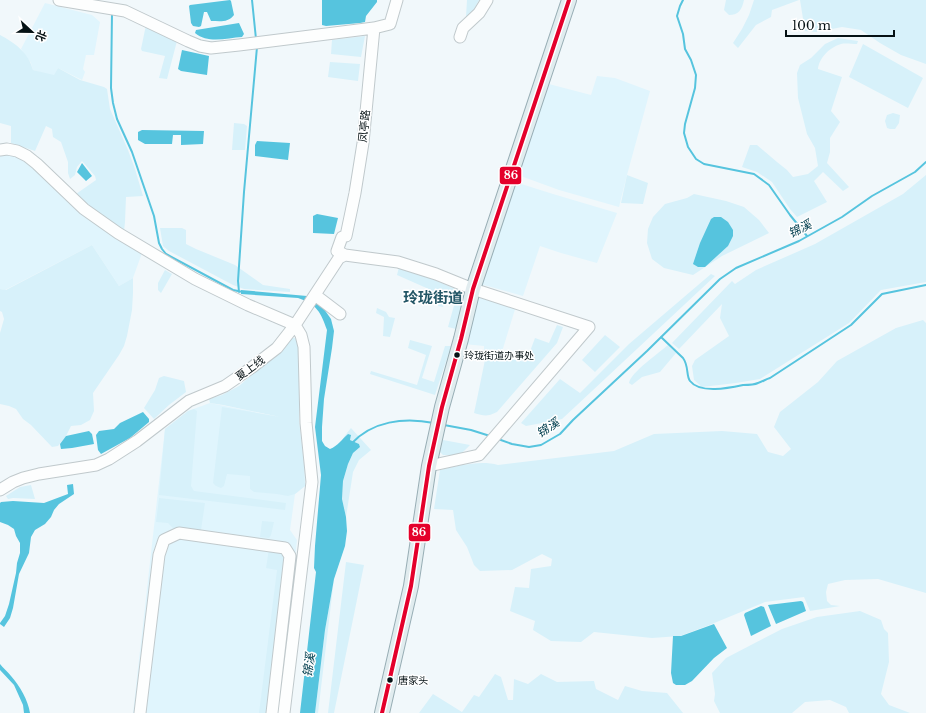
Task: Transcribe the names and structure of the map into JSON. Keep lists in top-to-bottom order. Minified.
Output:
{"streets":{"street":["凤亭路","夏上线"]},"crossings":[["凤亭路","夏上线"]],"districts":["玲珑街道"],"water":["锦溪"],"places":["玲珑街道办事处","唐家头"],"lines":["transit line 86"],"scale_bar":"100 m","north":"right"}
